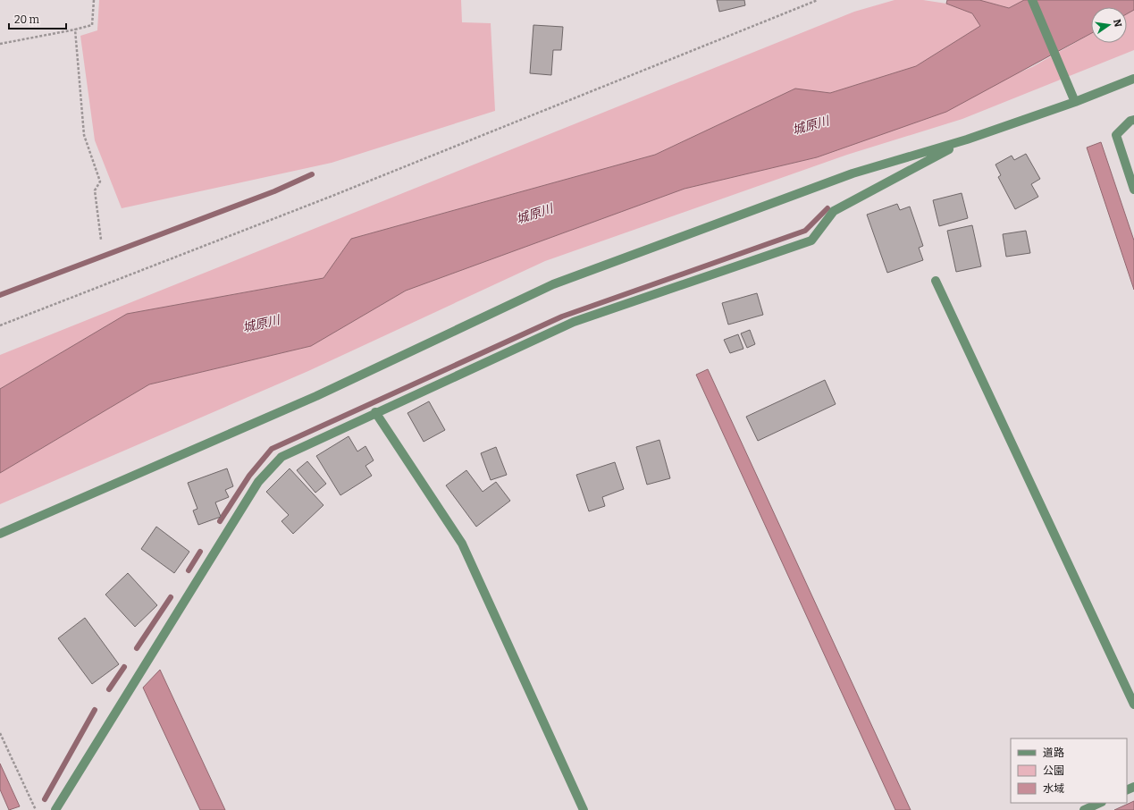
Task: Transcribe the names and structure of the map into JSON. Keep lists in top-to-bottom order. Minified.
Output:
{"water":["城原川"],"legend":["道路","公園","水域"],"scale_bar":"20 m","north":"right"}
